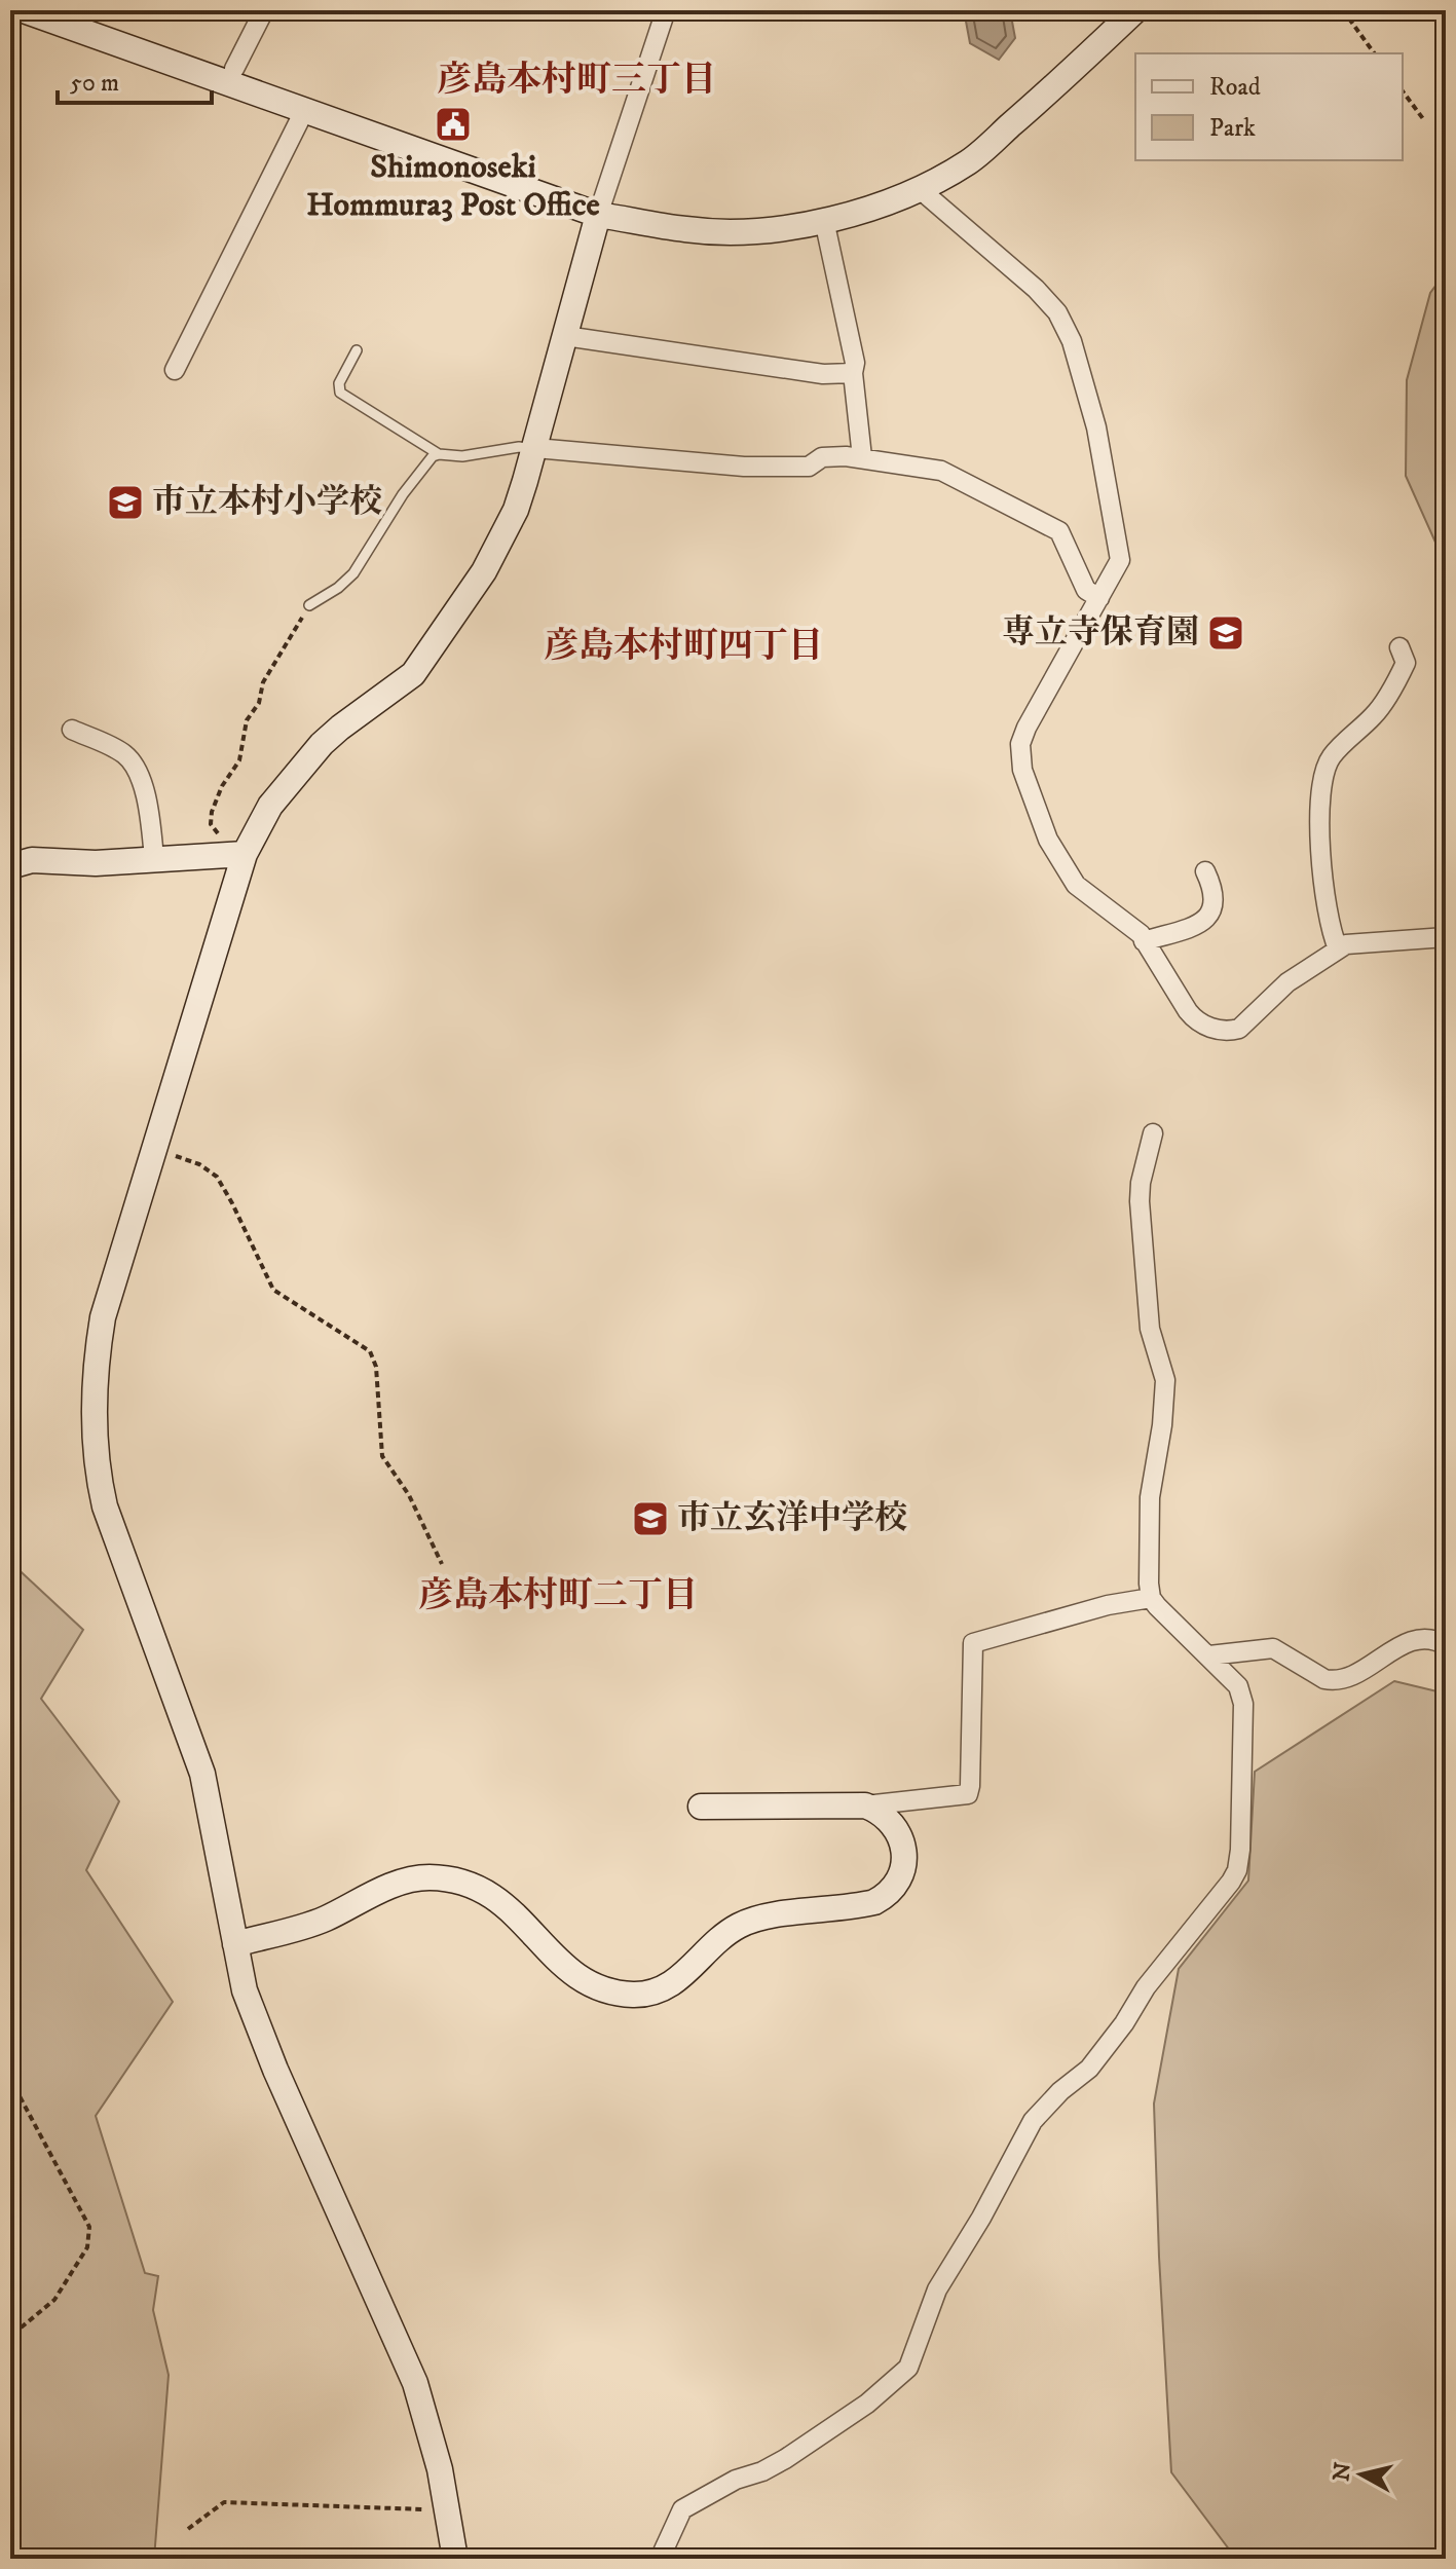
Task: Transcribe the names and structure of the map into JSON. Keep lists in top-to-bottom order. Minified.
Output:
{"districts":["彦島本村町三丁目","彦島本村町四丁目","彦島本村町二丁目"],"places":{"public building":["Shimonoseki Hommura3 Post Office"],"school or university":["市立本村小学校","専立寺保育園","市立玄洋中学校"]},"legend":["Road","Park"],"scale_bar":"50 m","north":"left"}
